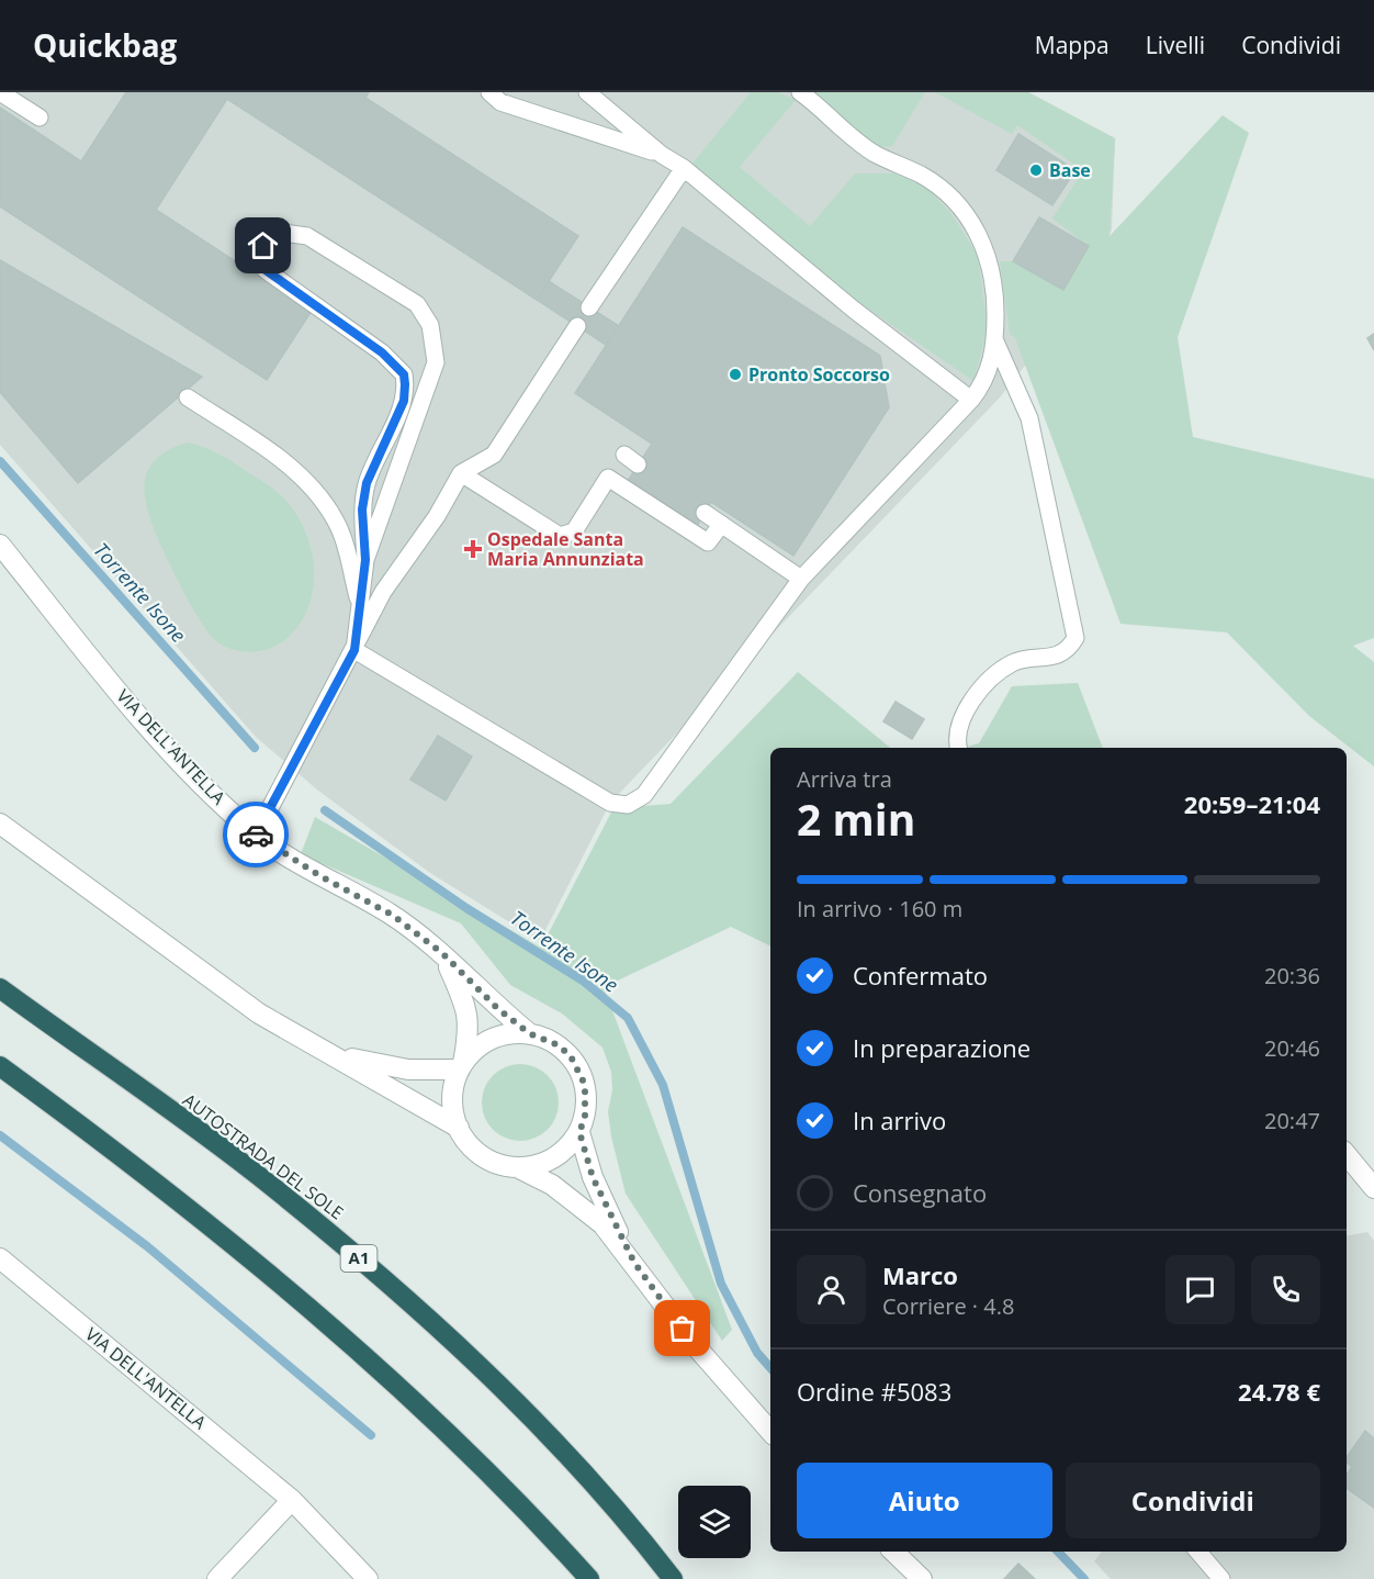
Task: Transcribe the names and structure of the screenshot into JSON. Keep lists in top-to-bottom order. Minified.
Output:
{"streets":{"highway":["AUTOSTRADA DEL SOLE","A1"],"street":["VIA DELL'ANTELLA"]},"water":["Torrente Isone"],"places":{"other":["Base","Pronto Soccorso"],"health":["Ospedale Santa Maria Annunziata"]},"page":{"header":"Quickbag","nav":["Mappa","Livelli","Condividi"],"heading":["2 min","Arriva tra","20:59–21:04"],"panel":["Marco","Corriere · 4.8","Ordine #5083","24.78 €"],"bar":"In arrivo · 160 m","list":[["Confermato","20:36"],["In preparazione","20:46"],["In arrivo","20:47"],"Consegnato"],"buttons":["Aiuto","Condividi"]}}
